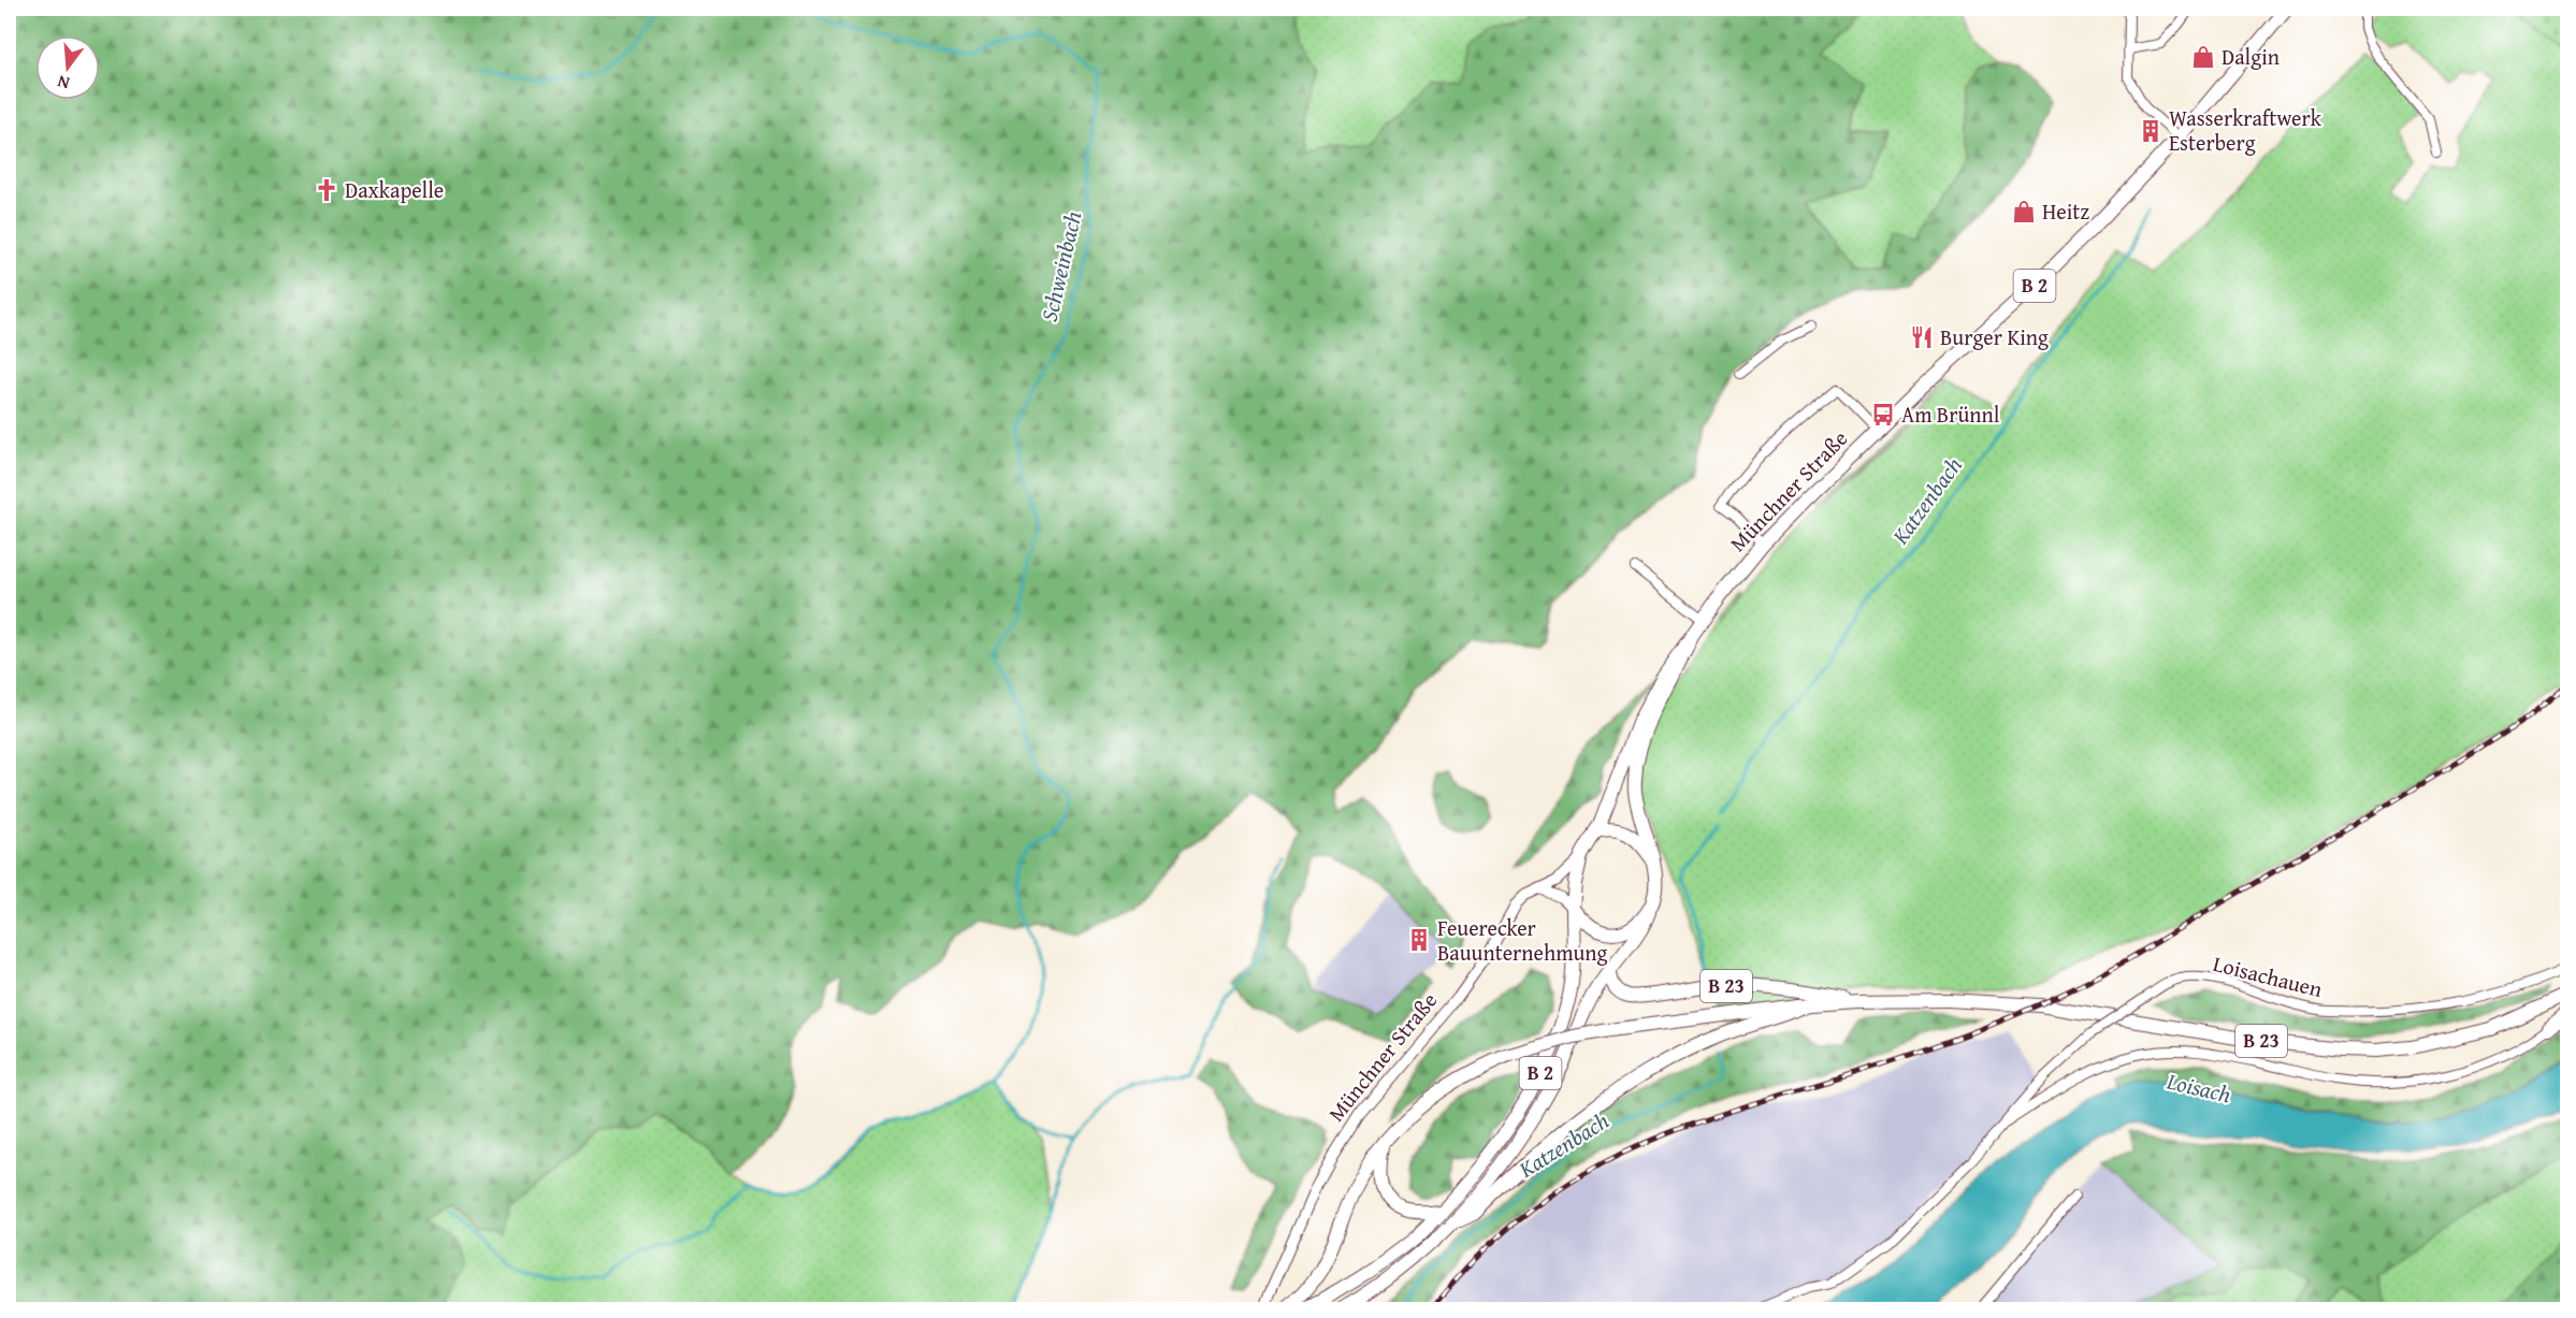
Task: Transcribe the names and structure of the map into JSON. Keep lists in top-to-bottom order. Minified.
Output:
{"streets":{"main road":["B 2","Münchner Straße","B 23"],"street":["Loisachauen"]},"crossings":[["B 2","Münchner Straße"],["B 2","B 23"]],"water":["Schweinbach","Katzenbach","Loisach"],"places":{"shop":["Dalgin","Heitz"],"building":["Wasserkraftwerk Esterberg","Feuerecker Bauunternehmung"],"church":["Daxkapelle"],"restaurant":["Burger King"],"bus stop":["Am Brünnl"]},"north":"bottom"}
